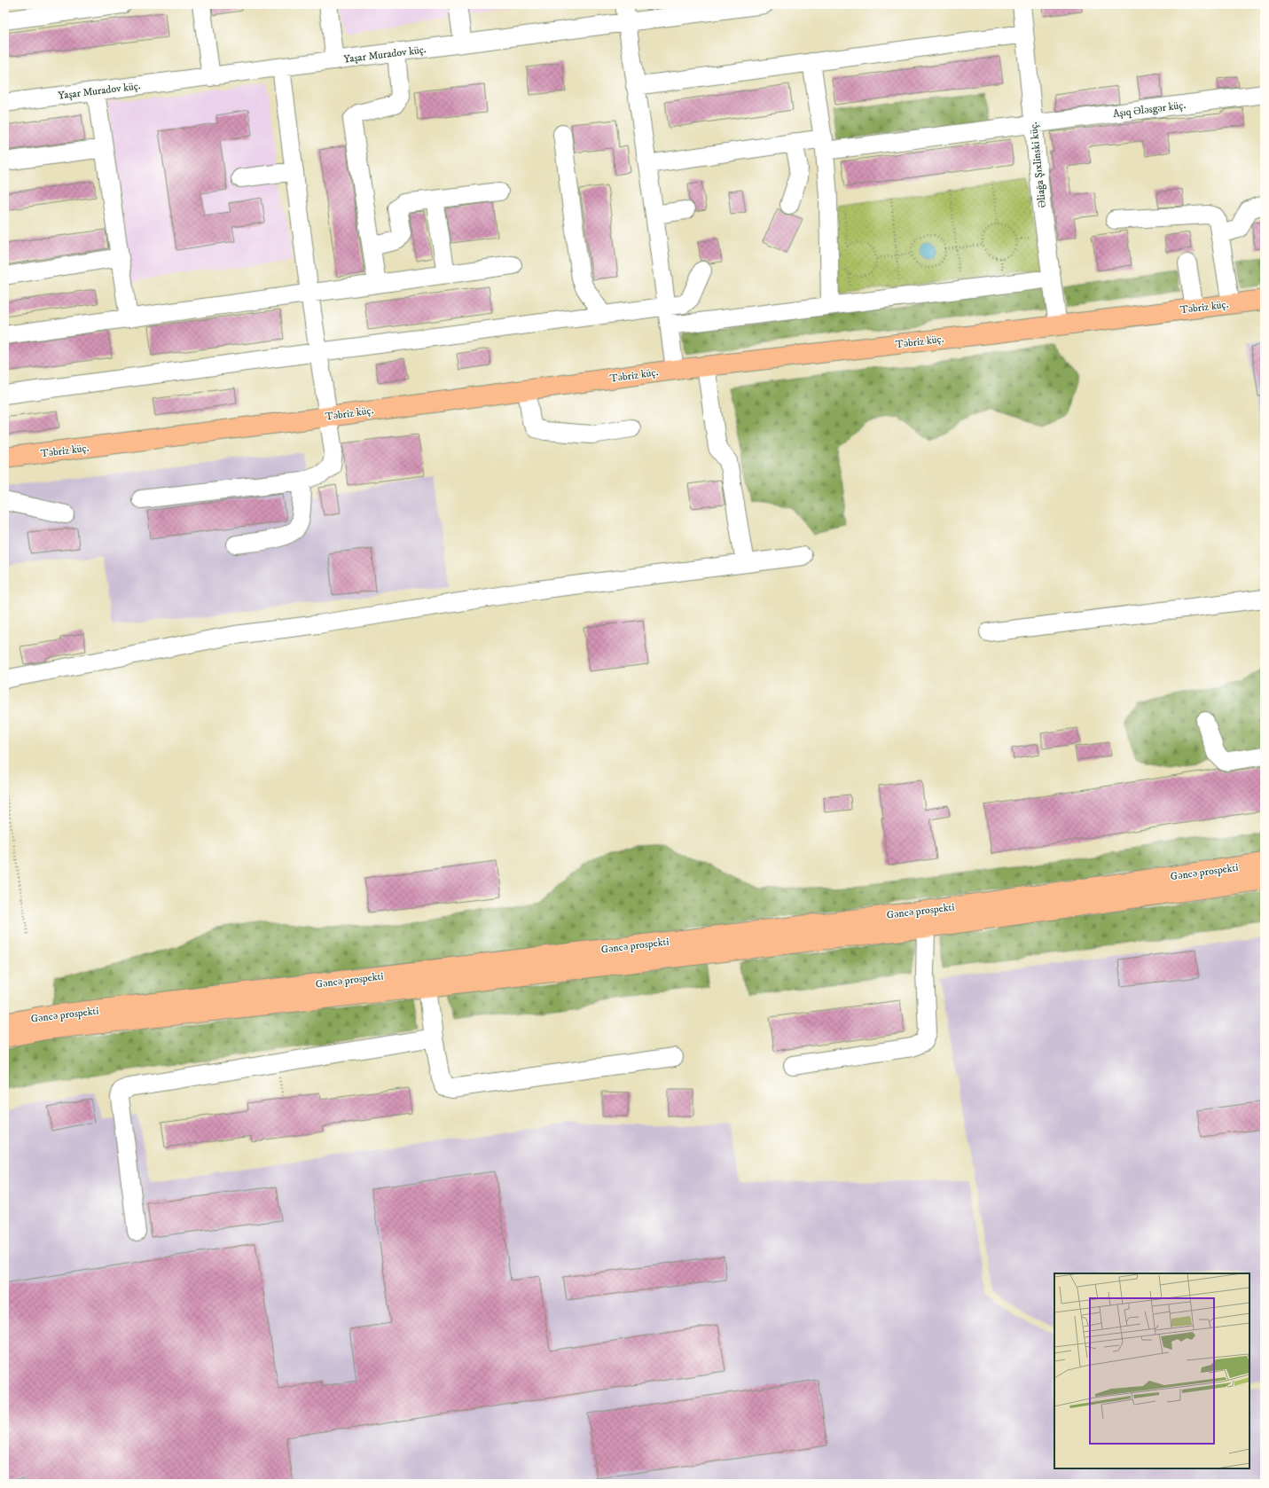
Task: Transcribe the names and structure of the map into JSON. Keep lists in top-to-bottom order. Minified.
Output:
{"streets":{"main road":["Təbriz küç.","Gəncə prospekti"],"street":["Yaşar Muradov küç.","Aşıq Ələsgər küç.","Əliağa Şıxlinski küç."]},"crossings":[["Aşıq Ələsgər küç.","Əliağa Şıxlinski küç."],["Əliağa Şıxlinski küç.","Təbriz küç."]]}
